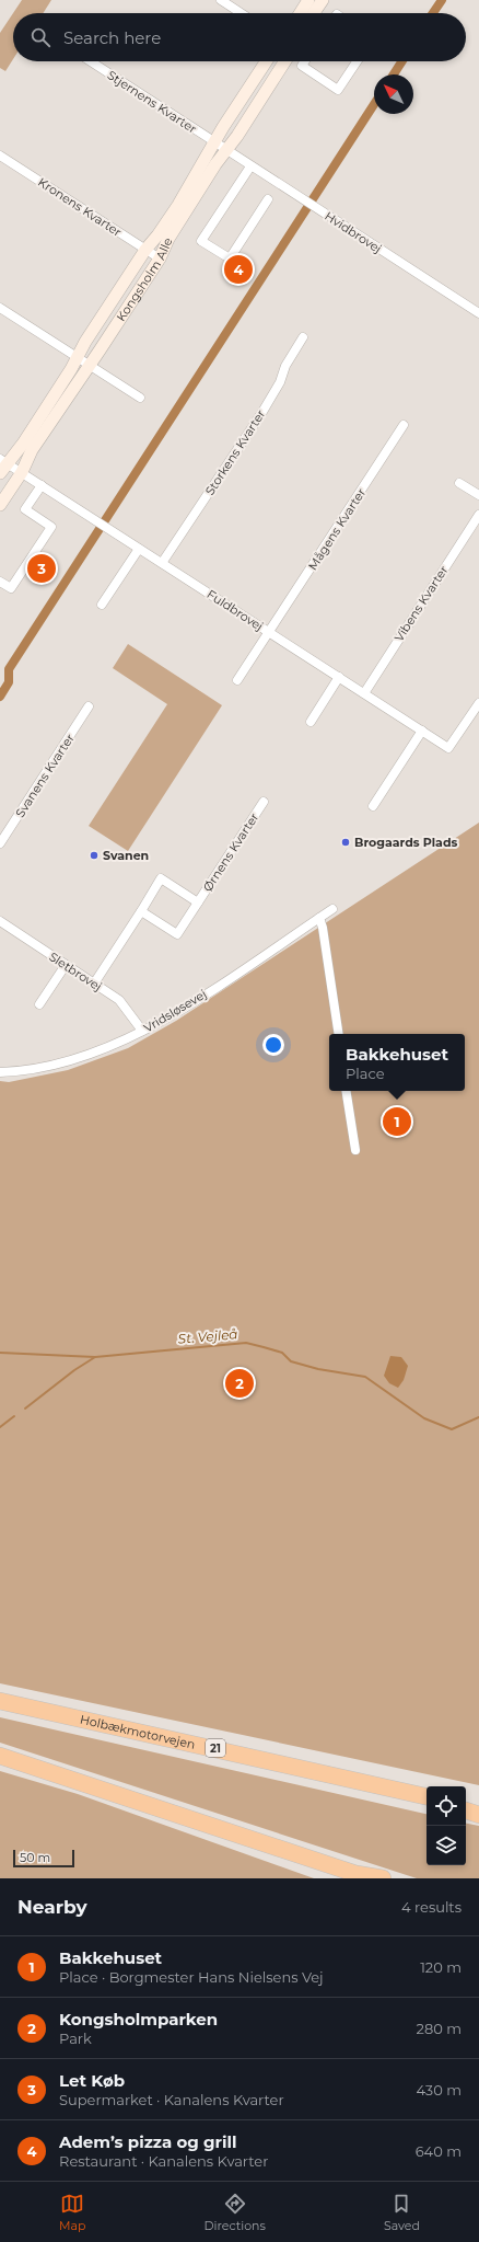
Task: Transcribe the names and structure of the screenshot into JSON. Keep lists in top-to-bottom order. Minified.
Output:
{"streets":{"highway":["Holbækmotorvejen","21"],"street":["Stjernens Kvarter","Kronens Kvarter","Hvidbrovej","Kongsholm Alle","Storkens Kvarter","Mågens Kvarter","Vibens Kvarter","Fuldbrovej","Svanens Kvarter","Ørnens Kvarter","Sletbrovej","Vridsløsevej"]},"crossings":[["Stjernens Kvarter","Hvidbrovej"],["Stjernens Kvarter","Kongsholm Alle"],["Kronens Kvarter","Kongsholm Alle"],["Hvidbrovej","Kongsholm Alle"],["Kongsholm Alle","Fuldbrovej"],["Storkens Kvarter","Fuldbrovej"],["Mågens Kvarter","Fuldbrovej"],["Vibens Kvarter","Fuldbrovej"],["Ørnens Kvarter","Sletbrovej"],["Sletbrovej","Vridsløsevej"]],"water":["St. Vejleå"],"places":["Brogaards Plads","Svanen"],"scale_bar":"50 m","north":"top left","page":{"search":"Search here","pins":["4","3","1","2"],"popup":["Bakkehuset","Place"],"scale":"50 m","heading":["Nearby","4 results"],"list":[{"mark":"1","name":"Bakkehuset","note":"Place · Borgmester Hans Nielsens Vej","value":"120 m"},{"mark":"2","name":"Kongsholmparken","note":"Park","value":"280 m"},{"mark":"3","name":"Let Køb","note":"Supermarket · Kanalens Kvarter","value":"430 m"},{"mark":"4","name":"Adem’s pizza og grill","note":"Restaurant · Kanalens Kvarter","value":"640 m"}],"nav":["Map","Directions","Saved"]}}
